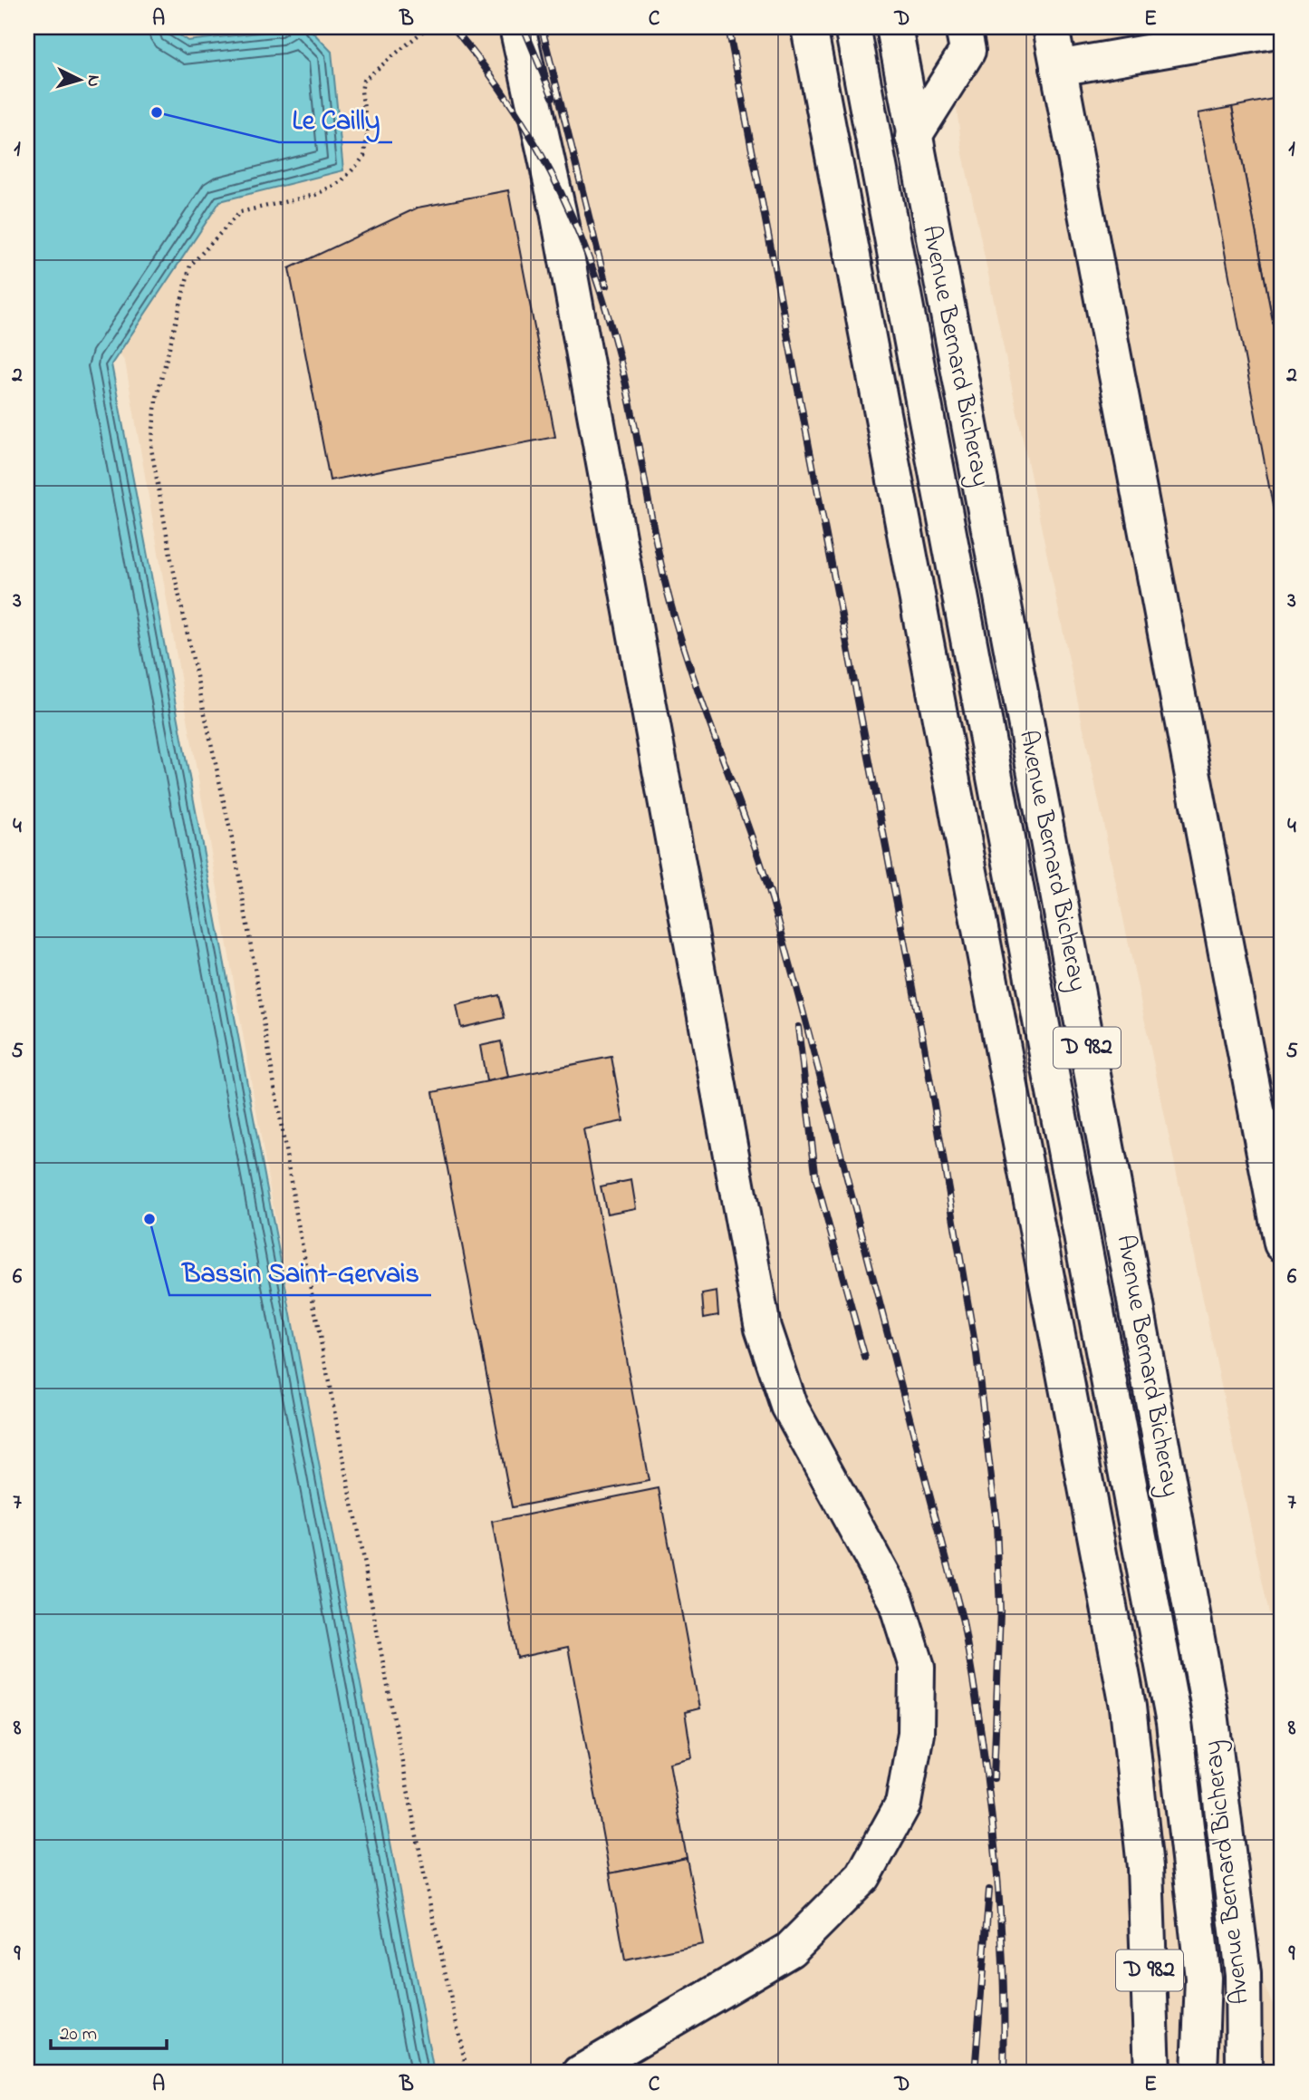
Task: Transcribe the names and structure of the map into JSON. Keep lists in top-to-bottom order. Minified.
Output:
{"streets":{"main road":["Avenue Bernard Bicheray","D 982"]},"places":["Le Cailly","Bassin Saint-Gervais"],"scale_bar":"20 m","north":"right","grid":{"columns":["A","B","C","D","E"],"rows":["1","2","3","4","5","6","7","8","9"]}}
